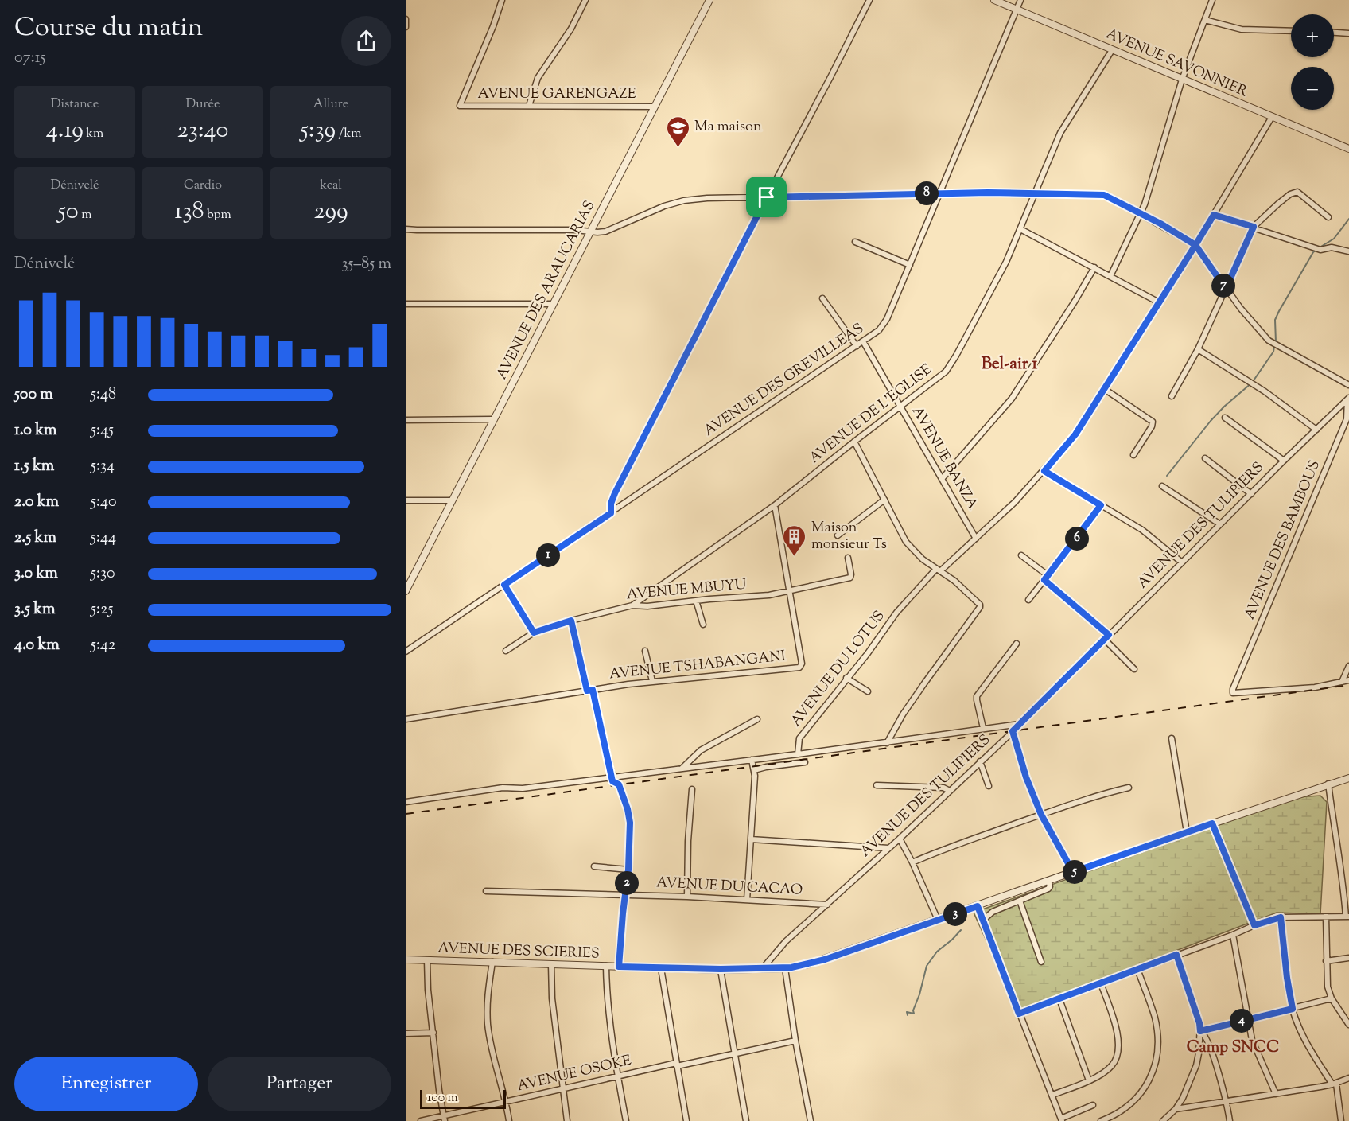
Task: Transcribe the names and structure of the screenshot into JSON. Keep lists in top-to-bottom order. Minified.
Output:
{"streets":{"street":["AVENUE SAVONNIER","AVENUE GARENGAZE","AVENUE DES ARAUCARIAS","AVENUE DES GREVILLEAS","AVENUE DE L'EGLISE","AVENUE BANZA","AVENUE DES TULIPIERS","AVENUE DES BAMBOUS","AVENUE MBUYU","AVENUE TSHABANGANI","AVENUE DU LOTUS","AVENUE DU CACAO","AVENUE DES SCIERIES","AVENUE OSOKE"]},"crossings":[["AVENUE SAVONNIER","AVENUE DES GREVILLEAS"],["AVENUE SAVONNIER","AVENUE DE L'EGLISE"],["AVENUE SAVONNIER","AVENUE DU LOTUS"],["AVENUE GARENGAZE","AVENUE DES ARAUCARIAS"],["AVENUE DES GREVILLEAS","AVENUE BANZA"],["AVENUE DE L'EGLISE","AVENUE BANZA"],["AVENUE DE L'EGLISE","AVENUE MBUYU"],["AVENUE DE L'EGLISE","AVENUE TSHABANGANI"],["AVENUE BANZA","AVENUE DU LOTUS"],["AVENUE DES TULIPIERS","AVENUE DES BAMBOUS"],["AVENUE DES TULIPIERS","AVENUE DU CACAO"],["AVENUE DES TULIPIERS","AVENUE DES SCIERIES"],["AVENUE MBUYU","AVENUE TSHABANGANI"]],"districts":["Bel-air 1","Camp SNCC"],"places":{"school or university":["Ma maison"],"building":["Maison monsieur Ts"]},"scale_bar":"100 m","page":{"heading":["Course du matin","07:15"],"map_buttons":["+","−"],"stats":[["Distance","4.19 km"],["Durée","23:40"],["Allure","5:39 /km"],["Dénivelé","50 m"],["Cardio","138 bpm"],["kcal","299"]],"pins":["8","7","6","1","5","2","3","4"],"chart":["Dénivelé","35–85 m"],"list":[{"name":"500 m","note":"5:48"},{"name":"1.0 km","note":"5:45"},{"name":"1.5 km","note":"5:34"},{"name":"2.0 km","note":"5:40"},{"name":"2.5 km","note":"5:44"},{"name":"3.0 km","note":"5:30"},{"name":"3.5 km","note":"5:25"},{"name":"4.0 km","note":"5:42"}],"buttons":["Enregistrer","Partager"],"scale":"100 m"}}
